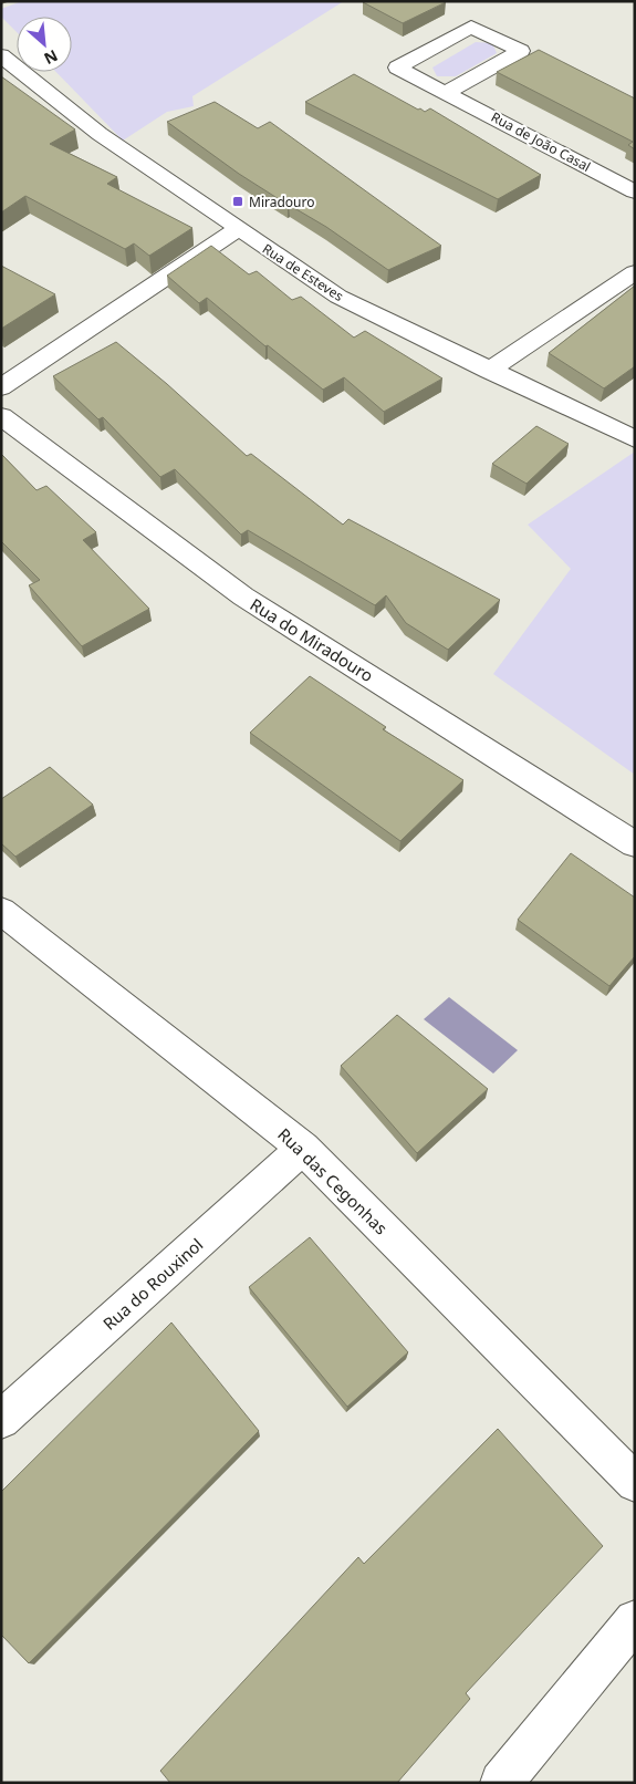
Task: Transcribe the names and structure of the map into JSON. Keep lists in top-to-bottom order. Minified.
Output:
{"streets":{"street":["Rua de João Casal","Rua de Esteves","Rua do Miradouro","Rua das Cegonhas","Rua do Rouxinol"]},"crossings":[["Rua das Cegonhas","Rua do Rouxinol"]],"places":{"transit":["Miradouro"]},"north":"bottom right"}
